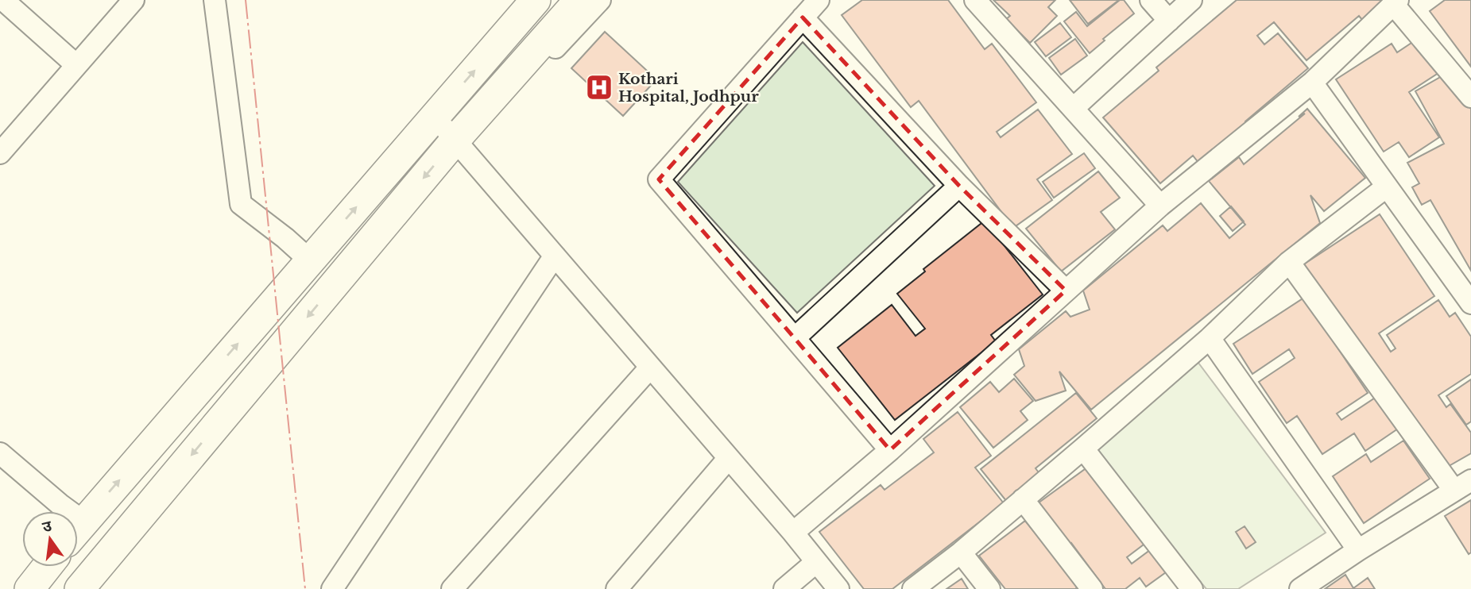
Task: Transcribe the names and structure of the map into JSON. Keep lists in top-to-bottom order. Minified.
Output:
{"places":{"hospital":["Kothari Hospital, Jodhpur"]},"north":"top"}
